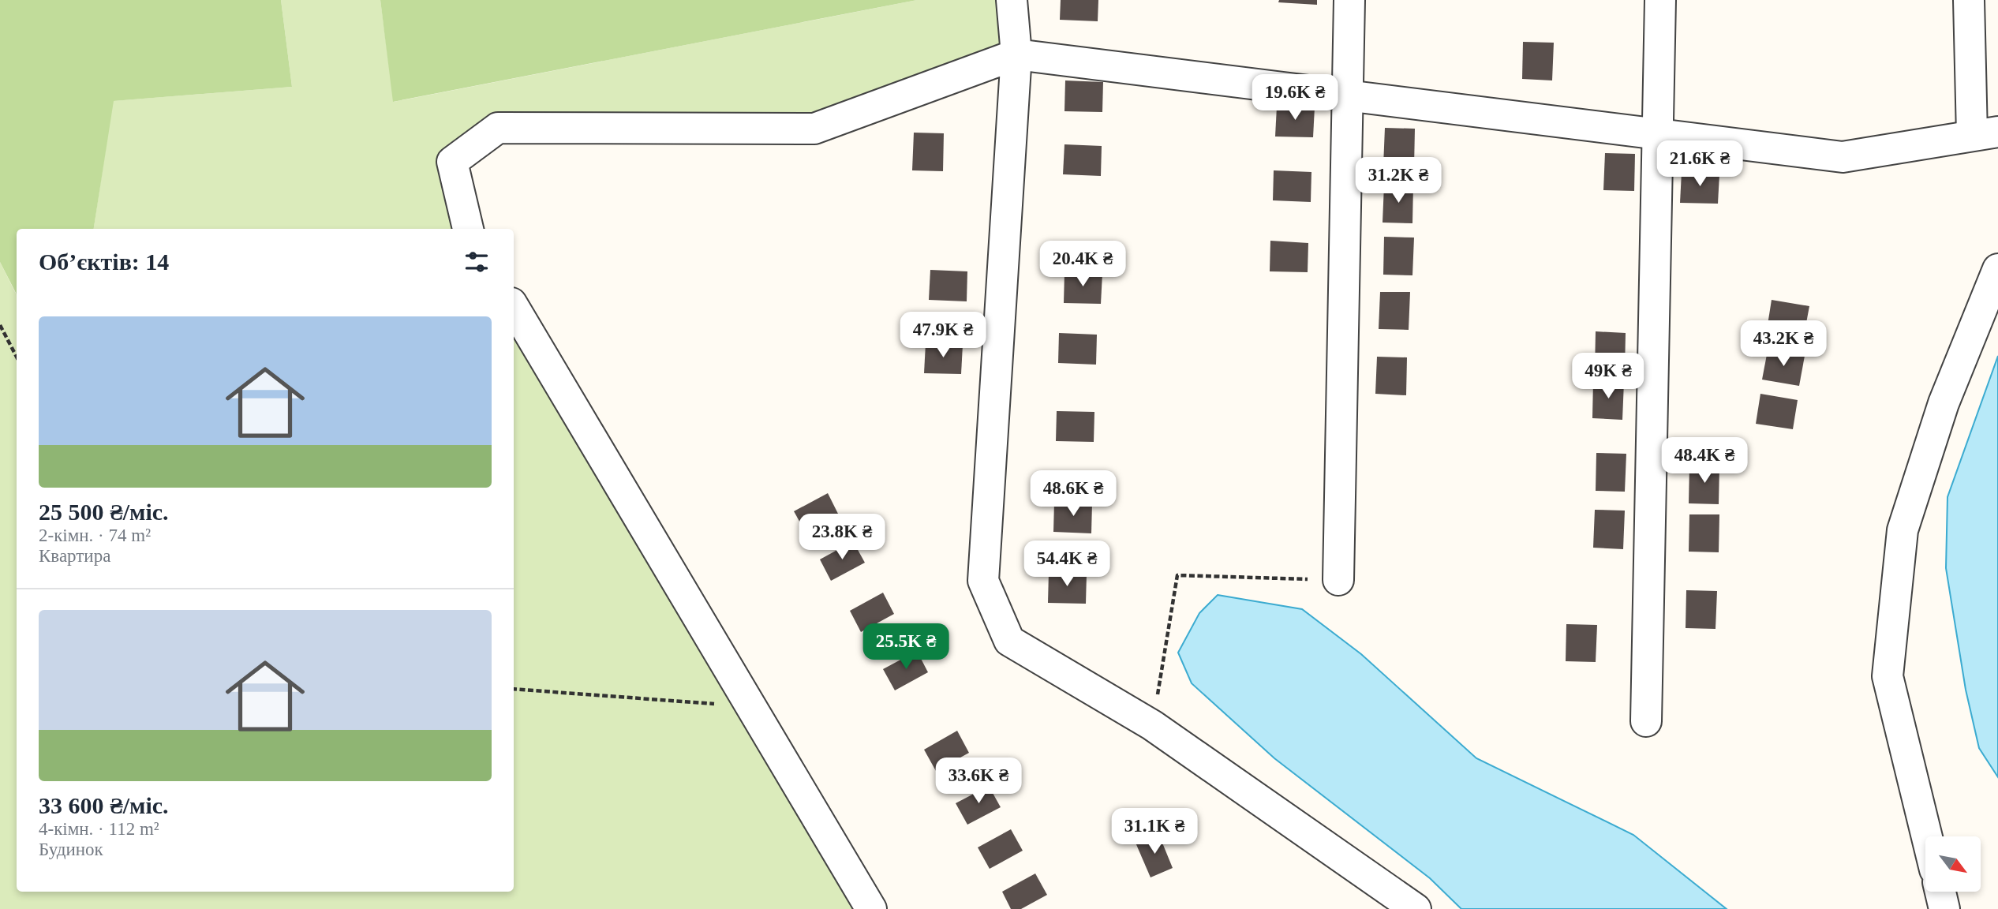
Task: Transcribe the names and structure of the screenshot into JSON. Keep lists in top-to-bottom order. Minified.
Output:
{"north":"bottom right","page":{"price":["19.6K ₴","21.6K ₴","31.2K ₴","20.4K ₴","47.9K ₴","43.2K ₴","49K ₴","48.4K ₴","48.6K ₴","23.8K ₴","54.4K ₴","25.5K ₴","33.6K ₴","31.1K ₴"],"heading":"Об’єктів: 14","list":[{"name":"25 500 ₴/міс.","note":"2-кімн. · 74 m² · Квартира"},{"name":"33 600 ₴/міс.","note":"4-кімн. · 112 m² · Будинок"}]}}
